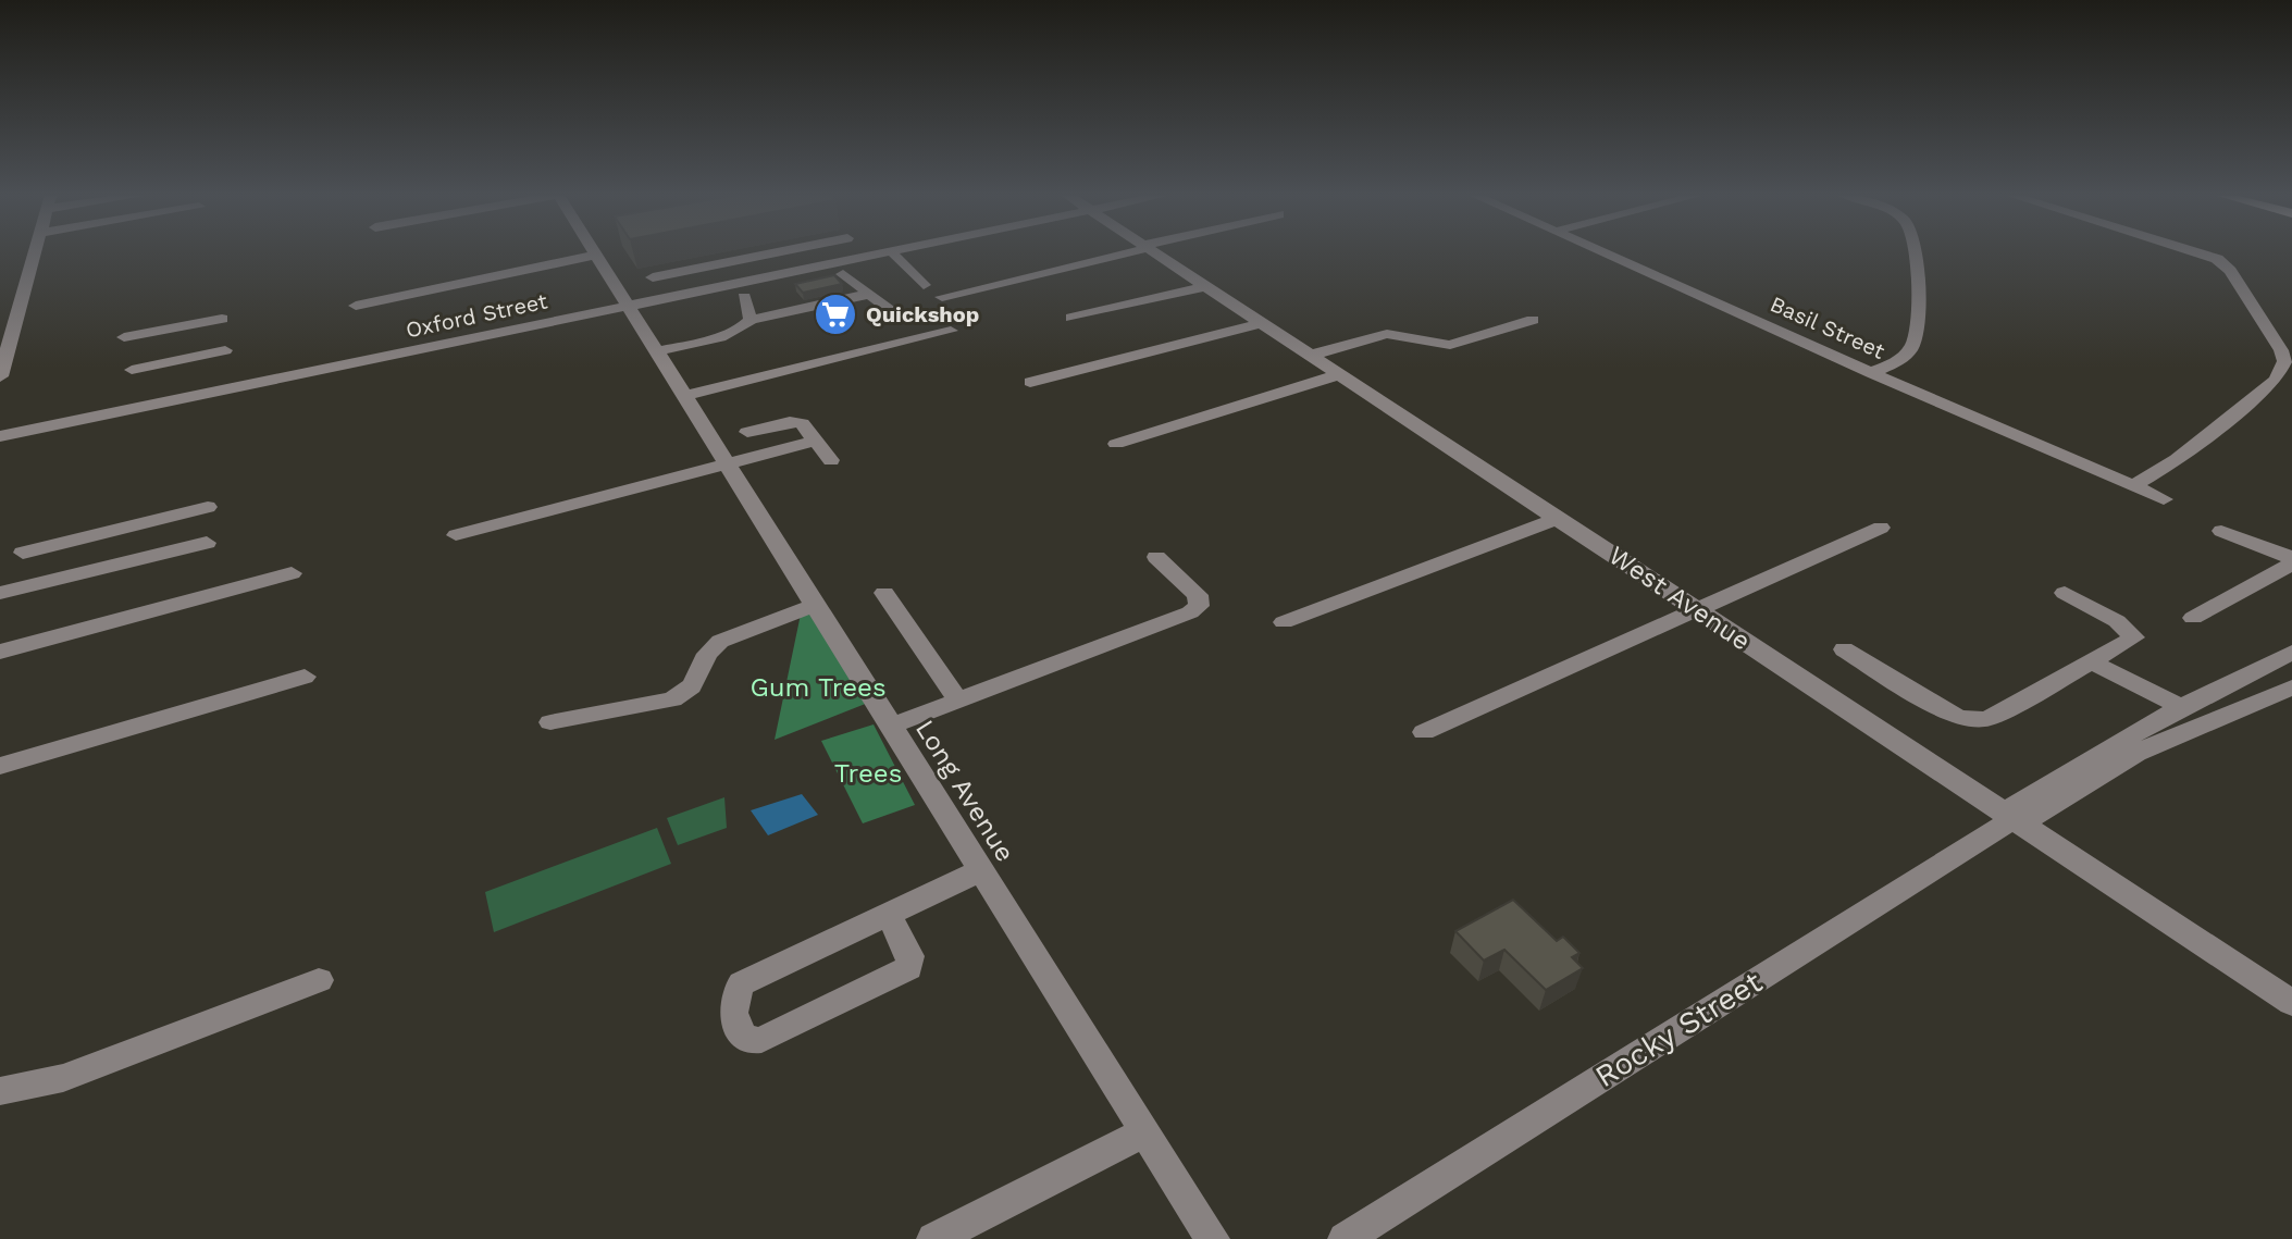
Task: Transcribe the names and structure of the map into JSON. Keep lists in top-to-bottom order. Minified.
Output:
{"streets":{"street":["Oxford Street","Basil Street","West Avenue","Long Avenue","Rocky Street"]},"crossings":[["Oxford Street","Long Avenue"],["West Avenue","Rocky Street"]],"parks":["Gum Trees","Trees"],"places":{"supermarket":["Quickshop"]}}
